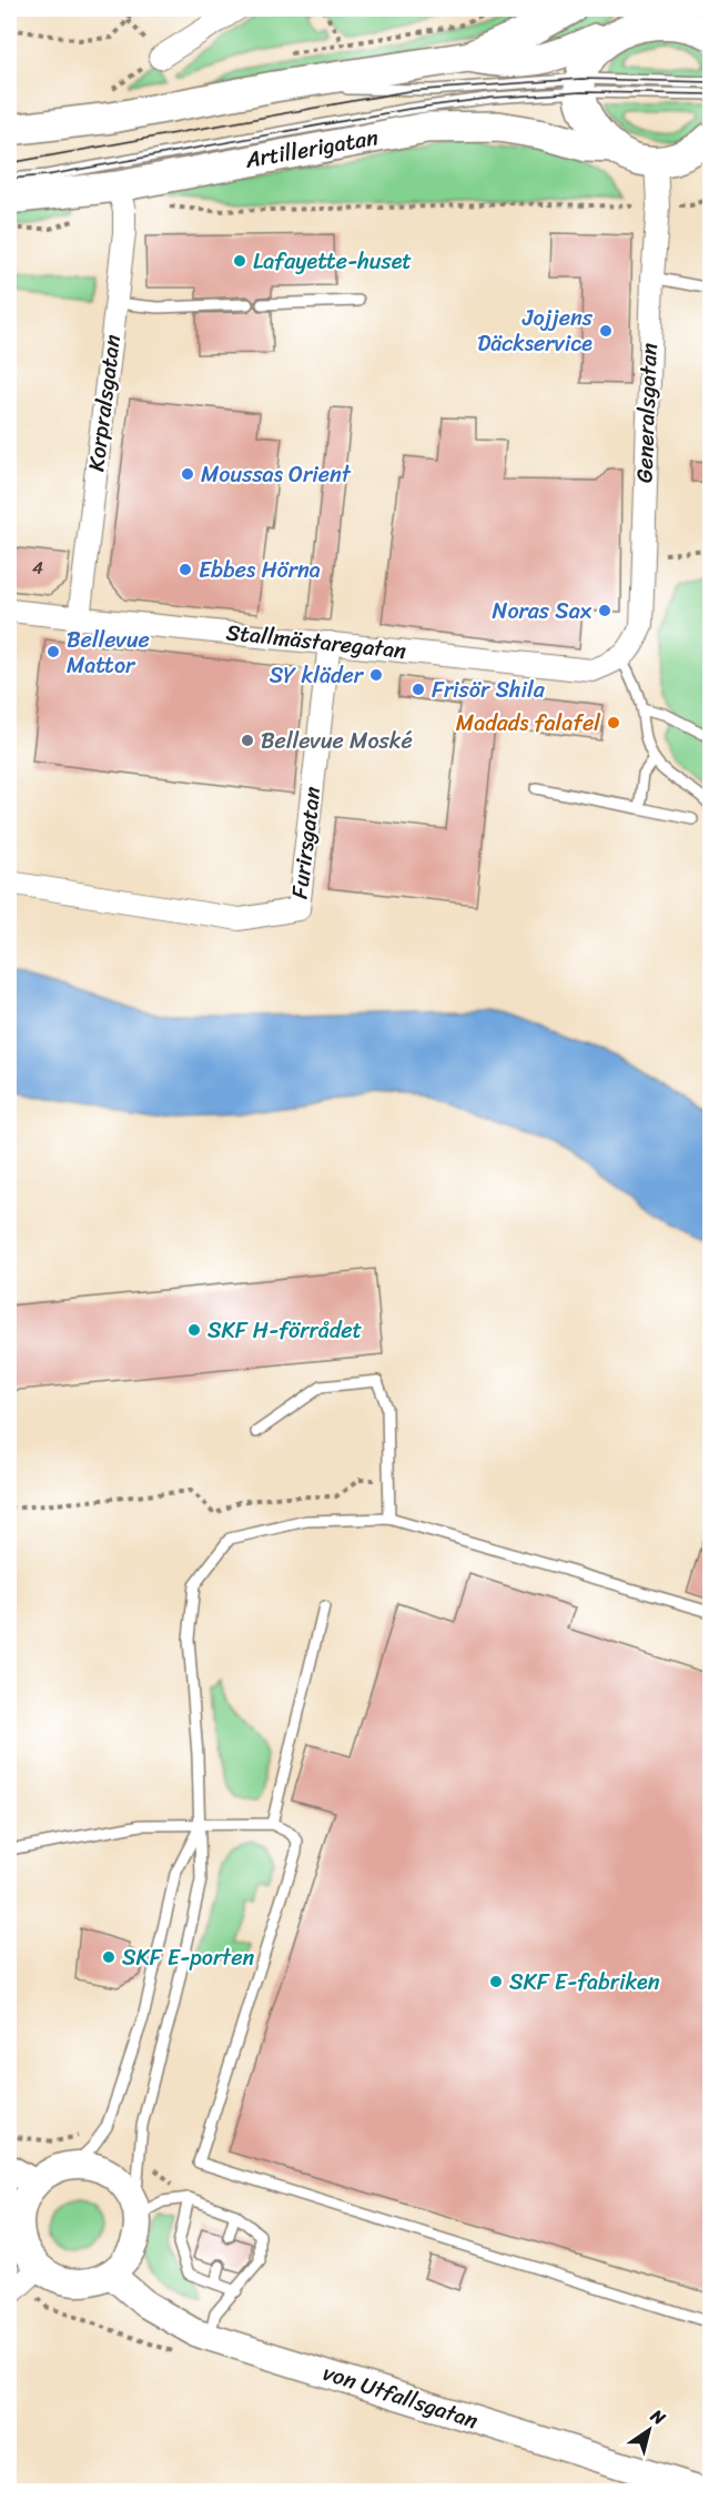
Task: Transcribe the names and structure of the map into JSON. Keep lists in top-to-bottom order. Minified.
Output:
{"streets":{"main road":["Artillerigatan"],"street":["Korpralsgatan","Generalsgatan","Stallmästaregatan","Furirsgatan","von Utfallsgatan"]},"crossings":[["Artillerigatan","Korpralsgatan"],["Artillerigatan","Generalsgatan"],["Korpralsgatan","Stallmästaregatan"],["Generalsgatan","Stallmästaregatan"],["Stallmästaregatan","Furirsgatan"]],"places":["Lafayette-huset","Jojjens Däckservice","Moussas Orient","Ebbes Hörna","Noras Sax","Bellevue Mattor","SY kläder","Frisör Shila","Madads falafel","Bellevue Moské","SKF H-förrådet","SKF E-porten","SKF E-fabriken"],"house_numbers":["4"],"north":"top right"}
